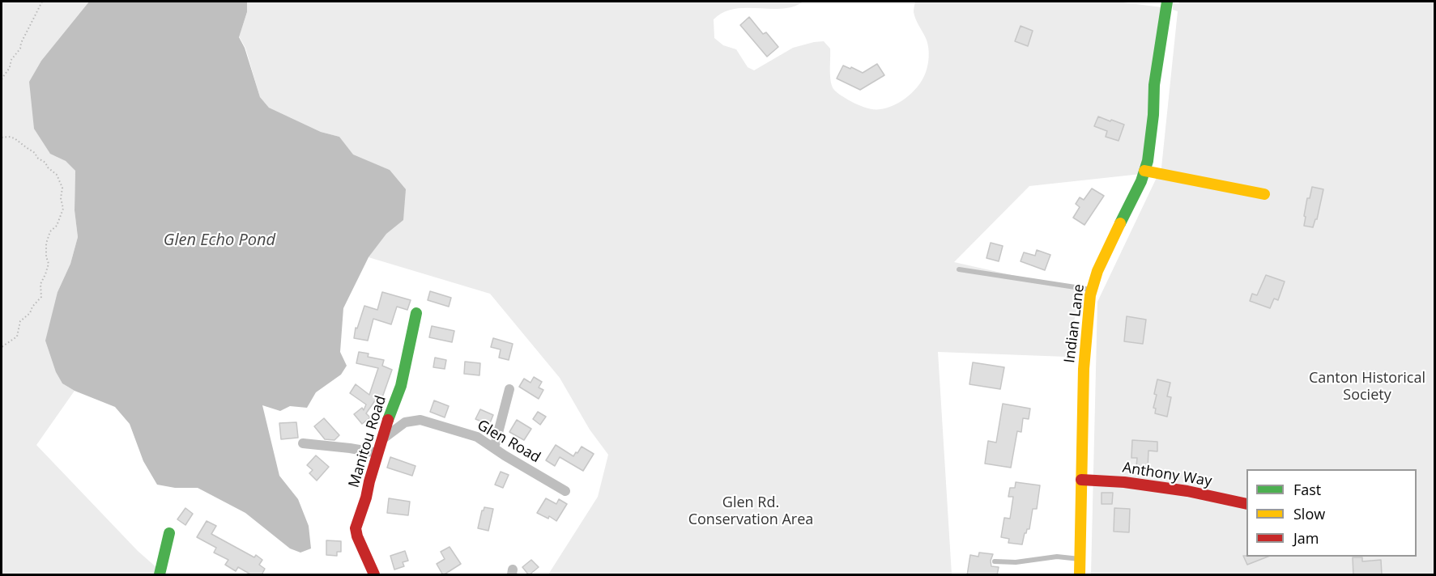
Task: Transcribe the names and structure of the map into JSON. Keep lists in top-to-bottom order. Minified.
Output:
{"streets":{"street":["Indian Lane","Manitou Road","Glen Road","Anthony Way"]},"crossings":[["Indian Lane","Anthony Way"],["Manitou Road","Glen Road"]],"water":["Glen Echo Pond"],"parks":["Canton Historical Society","Glen Rd. Conservation Area"],"legend":["Fast","Slow","Jam"]}
